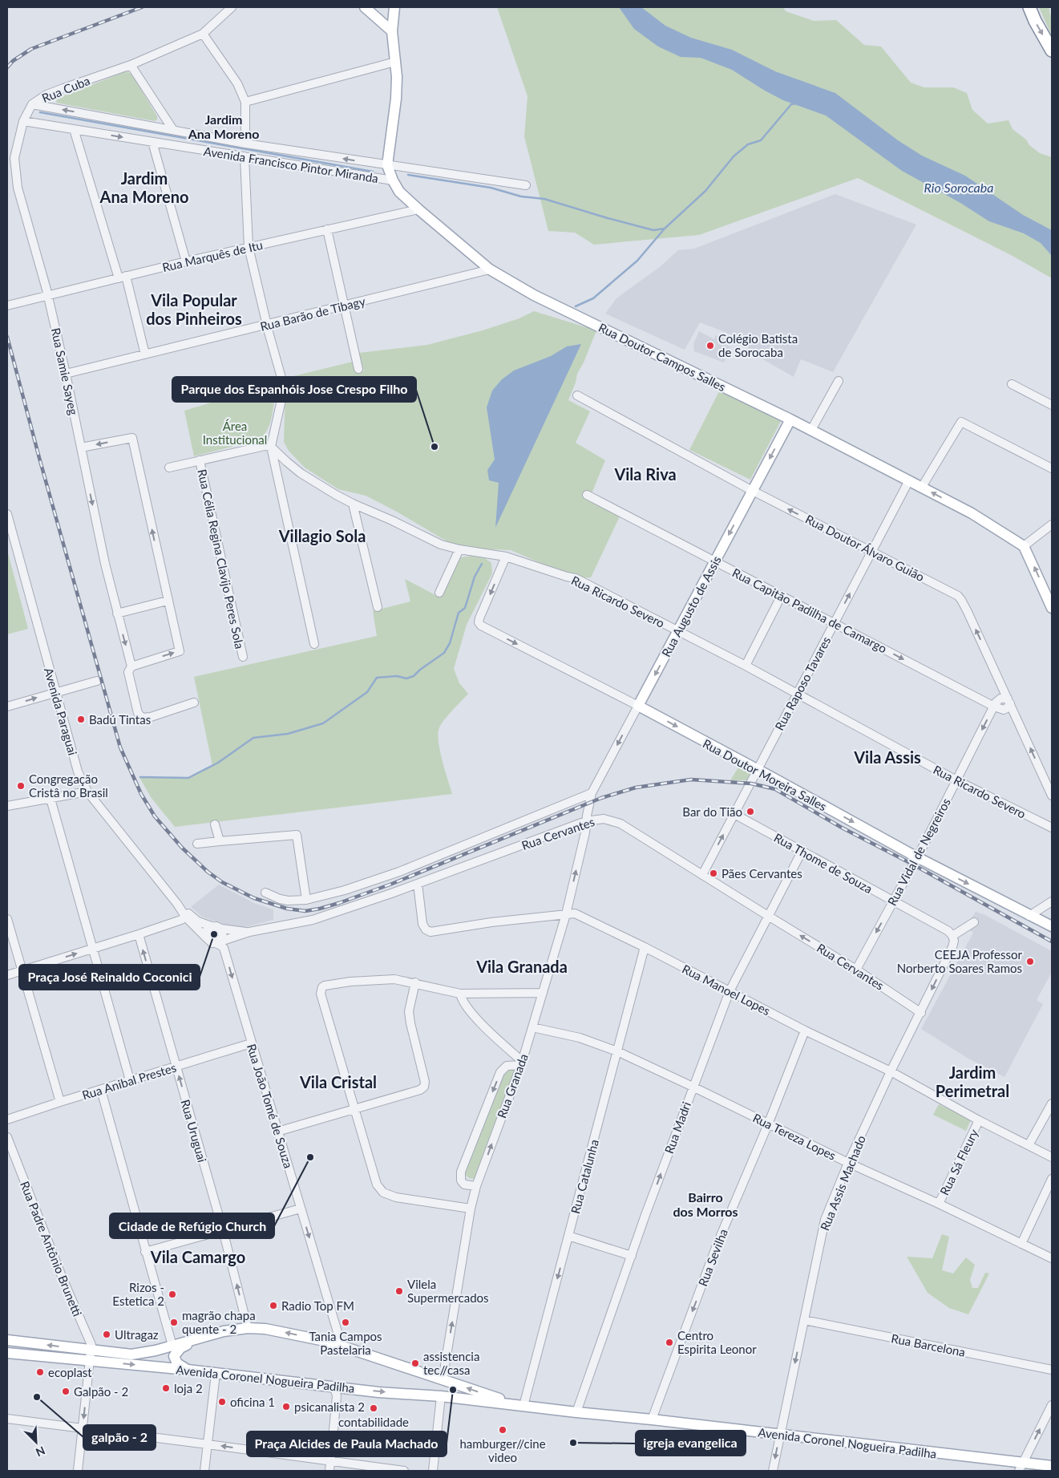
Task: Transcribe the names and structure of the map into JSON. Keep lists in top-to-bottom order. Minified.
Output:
{"streets":{"main road":["Rua Doutor Campos Salles","Rua Augusto de Assis","Rua Doutor Moreira Salles","Avenida Coronel Nogueira Padilha"],"street":["Rua Cuba","Avenida Francisco Pintor Miranda","Rua Marquês de Itu","Rua Barão de Tibagy","Rua Samie Sayeg","Rua Doutor Álvaro Guião","Rua Célia Regina Clavijo Peres Sola","Rua Ricardo Severo","Rua Capitão Padilha de Camargo","Rua Raposo Tavares","Avenida Paraguai","Rua Cervantes","Rua Vidal de Negreiros","Rua Thome de Souza","Rua Manoel Lopes","Rua Anibal Prestes","Rua Granada","Rua João Tomé de Souza","Rua Madri","Rua Uruguai","Rua Tereza Lopes","Rua Sá Fleury","Rua Catalunha","Rua Assis Machado","Rua Padre Antônio Brunetti","Rua Sevilha","Rua Barcelona"]},"crossings":[["Rua Cuba","Avenida Francisco Pintor Miranda"],["Rua Cuba","Rua Marquês de Itu"],["Rua Cuba","Rua Samie Sayeg"],["Avenida Francisco Pintor Miranda","Rua Doutor Campos Salles"],["Rua Marquês de Itu","Rua Doutor Campos Salles"],["Rua Marquês de Itu","Rua Samie Sayeg"],["Rua Barão de Tibagy","Rua Doutor Campos Salles"],["Rua Barão de Tibagy","Rua Samie Sayeg"],["Rua Doutor Campos Salles","Rua Augusto de Assis"],["Rua Doutor Campos Salles","Rua Raposo Tavares"],["Rua Doutor Álvaro Guião","Rua Augusto de Assis"],["Rua Doutor Álvaro Guião","Rua Raposo Tavares"],["Rua Ricardo Severo","Rua Augusto de Assis"],["Rua Ricardo Severo","Rua Raposo Tavares"],["Rua Ricardo Severo","Rua Doutor Moreira Salles"],["Rua Ricardo Severo","Rua Vidal de Negreiros"],["Rua Augusto de Assis","Rua Capitão Padilha de Camargo"],["Rua Augusto de Assis","Rua Doutor Moreira Salles"],["Rua Augusto de Assis","Rua Cervantes"],["Rua Augusto de Assis","Rua Granada"],["Rua Capitão Padilha de Camargo","Rua Raposo Tavares"],["Rua Capitão Padilha de Camargo","Rua Vidal de Negreiros"],["Rua Raposo Tavares","Rua Doutor Moreira Salles"],["Rua Raposo Tavares","Rua Cervantes"],["Rua Raposo Tavares","Rua Thome de Souza"],["Avenida Paraguai","Rua Cervantes"],["Avenida Paraguai","Rua João Tomé de Souza"],["Rua Doutor Moreira Salles","Rua Vidal de Negreiros"],["Rua Cervantes","Rua Vidal de Negreiros"],["Rua Cervantes","Rua Manoel Lopes"],["Rua Cervantes","Rua Granada"],["Rua Cervantes","Rua João Tomé de Souza"],["Rua Cervantes","Rua Madri"],["Rua Cervantes","Rua Assis Machado"],["Rua Vidal de Negreiros","Rua Thome de Souza"],["Rua Thome de Souza","Rua Madri"],["Rua Thome de Souza","Rua Assis Machado"],["Rua Manoel Lopes","Rua Granada"],["Rua Manoel Lopes","Rua Madri"],["Rua Manoel Lopes","Rua Sá Fleury"],["Rua Manoel Lopes","Rua Catalunha"],["Rua Manoel Lopes","Rua Assis Machado"],["Rua Manoel Lopes","Rua Sevilha"],["Rua Anibal Prestes","Rua João Tomé de Souza"],["Rua Anibal Prestes","Rua Uruguai"],["Rua Granada","Rua Tereza Lopes"],["Rua Granada","Avenida Coronel Nogueira Padilha"],["Rua João Tomé de Souza","Avenida Coronel Nogueira Padilha"],["Rua Madri","Rua Tereza Lopes"],["Rua Madri","Avenida Coronel Nogueira Padilha"],["Rua Uruguai","Avenida Coronel Nogueira Padilha"],["Rua Tereza Lopes","Rua Sá Fleury"],["Rua Tereza Lopes","Rua Catalunha"],["Rua Tereza Lopes","Rua Assis Machado"],["Rua Tereza Lopes","Rua Sevilha"],["Rua Catalunha","Avenida Coronel Nogueira Padilha"],["Rua Assis Machado","Rua Barcelona"],["Rua Assis Machado","Avenida Coronel Nogueira Padilha"],["Rua Padre Antônio Brunetti","Avenida Coronel Nogueira Padilha"],["Rua Sevilha","Avenida Coronel Nogueira Padilha"]],"one_way":["Rua Samie Sayeg","Rua Doutor Álvaro Guião","Rua Augusto de Assis","Rua Capitão Padilha de Camargo","Rua Doutor Moreira Salles","Rua Vidal de Negreiros","Rua Granada","Rua João Tomé de Souza","Rua Catalunha","Rua Assis Machado","Rua Sevilha"],"districts":["Jardim Ana Moreno","Jardim Ana Moreno","Vila Popular dos Pinheiros","Vila Riva","Villagio Sola","Vila Assis","Vila Granada","Jardim Perimetral","Vila Cristal","Bairro dos Morros","Vila Camargo"],"water":["Rio Sorocaba"],"parks":["Área Institucional"],"places":["Colégio Batista de Sorocaba","Parque dos Espanhóis Jose Crespo Filho","Badú Tintas","Congregação Cristâ no Brasil","Bar do Tião","Pães Cervantes","Praça José Reinaldo Coconici","CEEJA Professor Norberto Soares Ramos","Cidade de Refúgio Church","Vilela Supermercados","Rizos - Estetica 2","Radio Top FM","magrão chapa quente - 2","Tania Campos Pastelaria","Ultragaz","Centro Espirita Leonor","assistencia tec//casa","ecoplast","loja 2","Praça Alcides de Paula Machado","Galpão - 2","galpão - 2","oficina 1","psicanalista 2","contabilidade","hamburger//cine video","igreja evangelica"],"north":"bottom right"}
